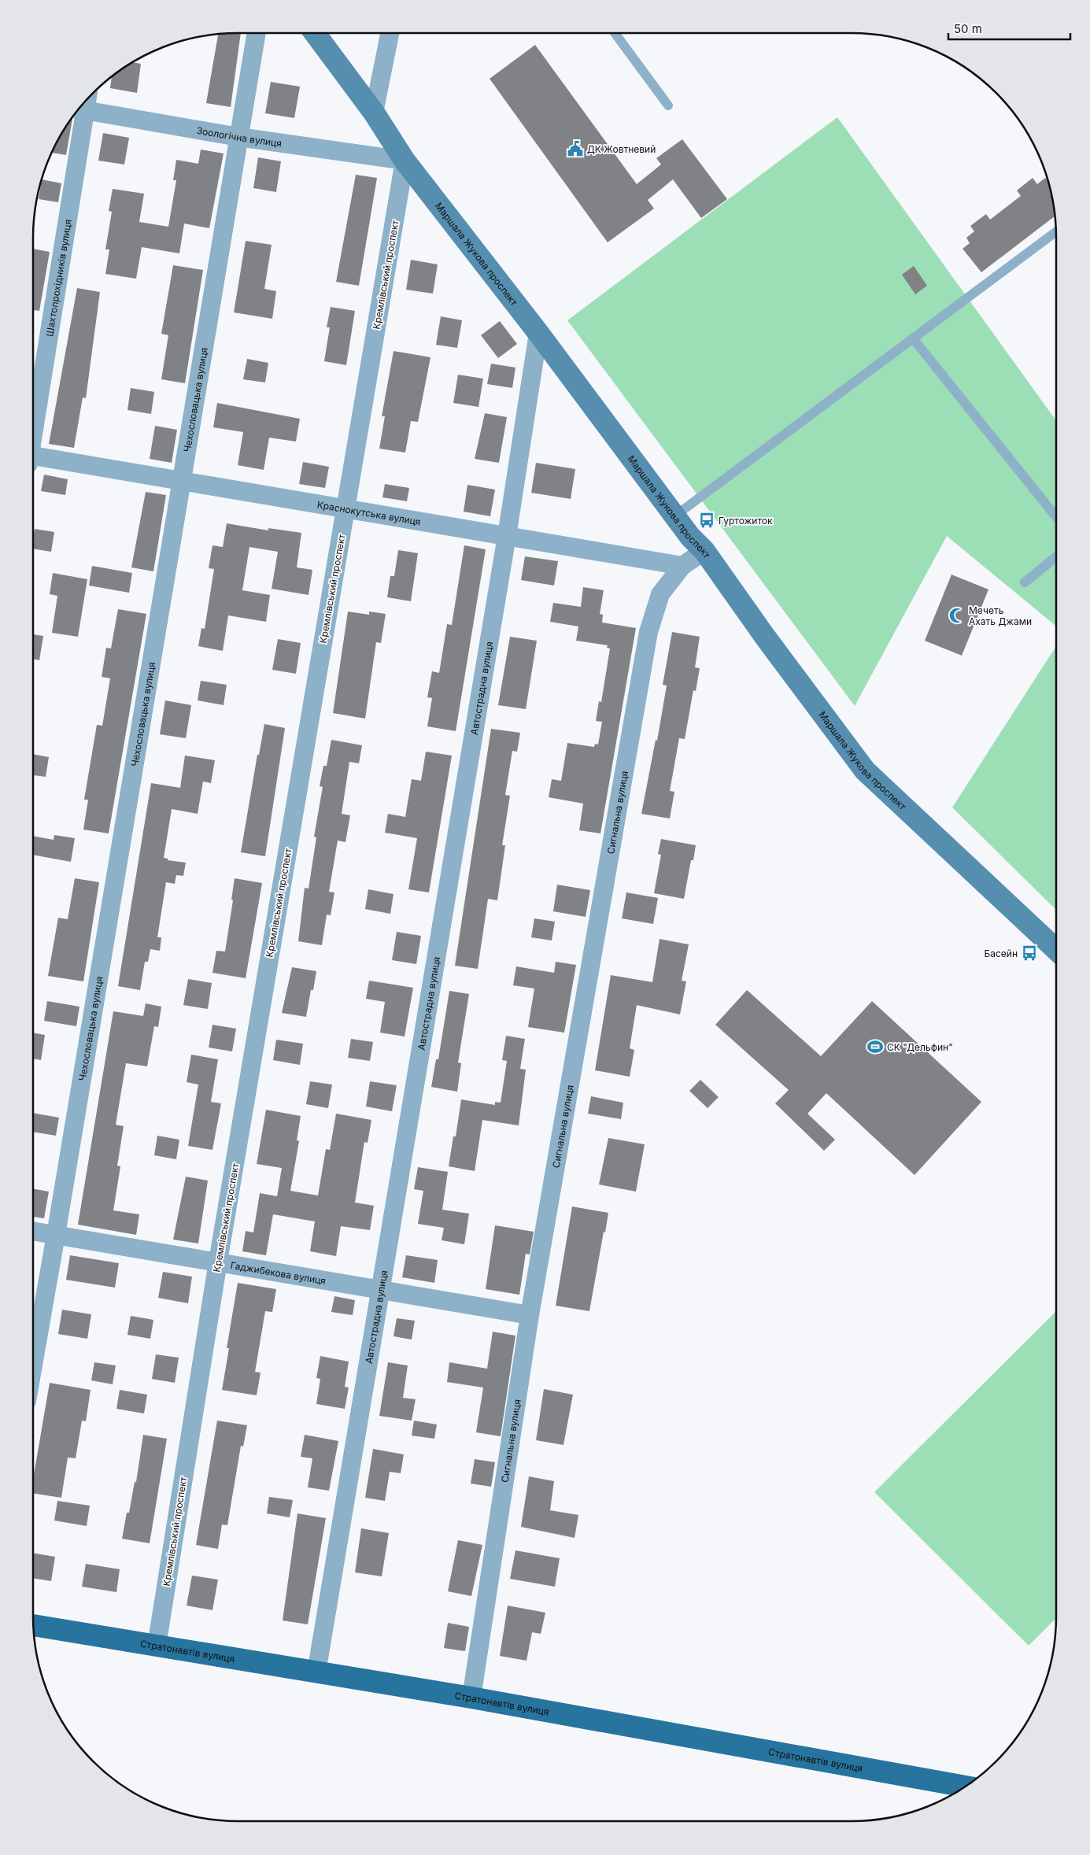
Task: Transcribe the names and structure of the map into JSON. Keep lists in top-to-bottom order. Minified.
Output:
{"streets":{"main road":["Стратонавтів вулиця"],"street":["Зоологічна вулиця","Маршала Жукова проспект","Кремлівський проспект","Шахтопрохідників вулиця","Чехословацька вулиця","Краснокутська вулиця","Автострадна вулиця","Сигнальна вулиця","Гаджибекова вулиця"]},"crossings":[["Зоологічна вулиця","Маршала Жукова проспект"],["Зоологічна вулиця","Кремлівський проспект"],["Зоологічна вулиця","Шахтопрохідників вулиця"],["Зоологічна вулиця","Чехословацька вулиця"],["Маршала Жукова проспект","Кремлівський проспект"],["Маршала Жукова проспект","Автострадна вулиця"],["Кремлівський проспект","Краснокутська вулиця"],["Кремлівський проспект","Гаджибекова вулиця"],["Кремлівський проспект","Стратонавтів вулиця"],["Чехословацька вулиця","Краснокутська вулиця"],["Чехословацька вулиця","Гаджибекова вулиця"],["Краснокутська вулиця","Автострадна вулиця"],["Краснокутська вулиця","Сигнальна вулиця"],["Автострадна вулиця","Гаджибекова вулиця"],["Автострадна вулиця","Стратонавтів вулиця"],["Сигнальна вулиця","Гаджибекова вулиця"],["Сигнальна вулиця","Стратонавтів вулиця"]],"places":{"public building":["ДК Жовтневий"],"bus stop":["Гуртожиток","Басейн"],"mosque":["Мечеть Ахать Джами"],"sports":["СК \"Дельфин\""]},"scale_bar":"50 m"}
